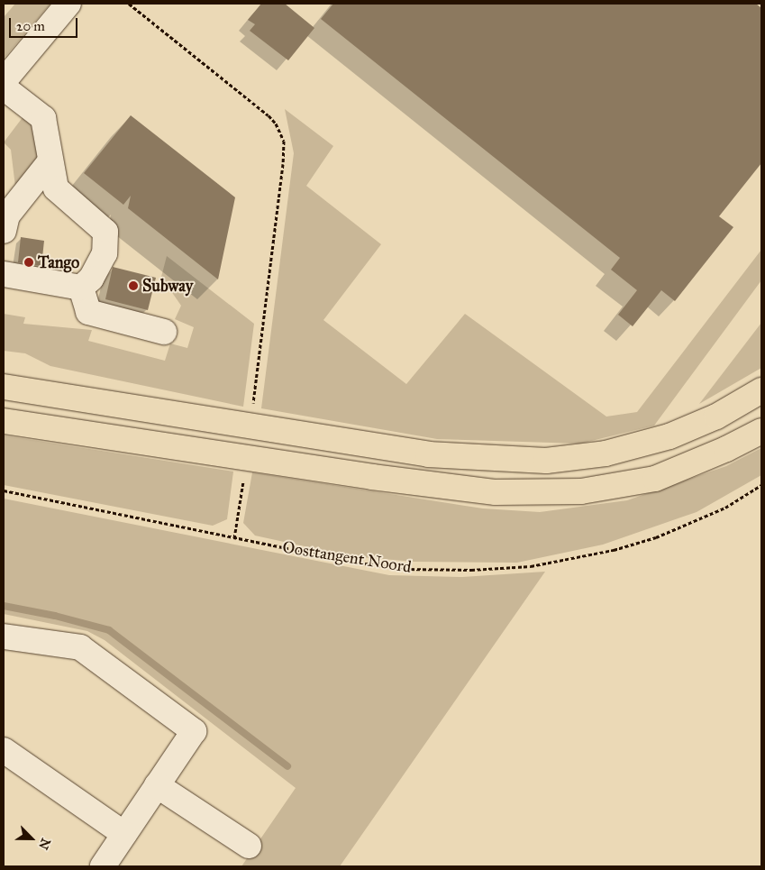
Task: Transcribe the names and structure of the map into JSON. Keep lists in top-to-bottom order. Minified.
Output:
{"streets":{"path":["Oosttangent Noord"]},"places":["Tango","Subway"],"scale_bar":"20 m","north":"bottom right"}
